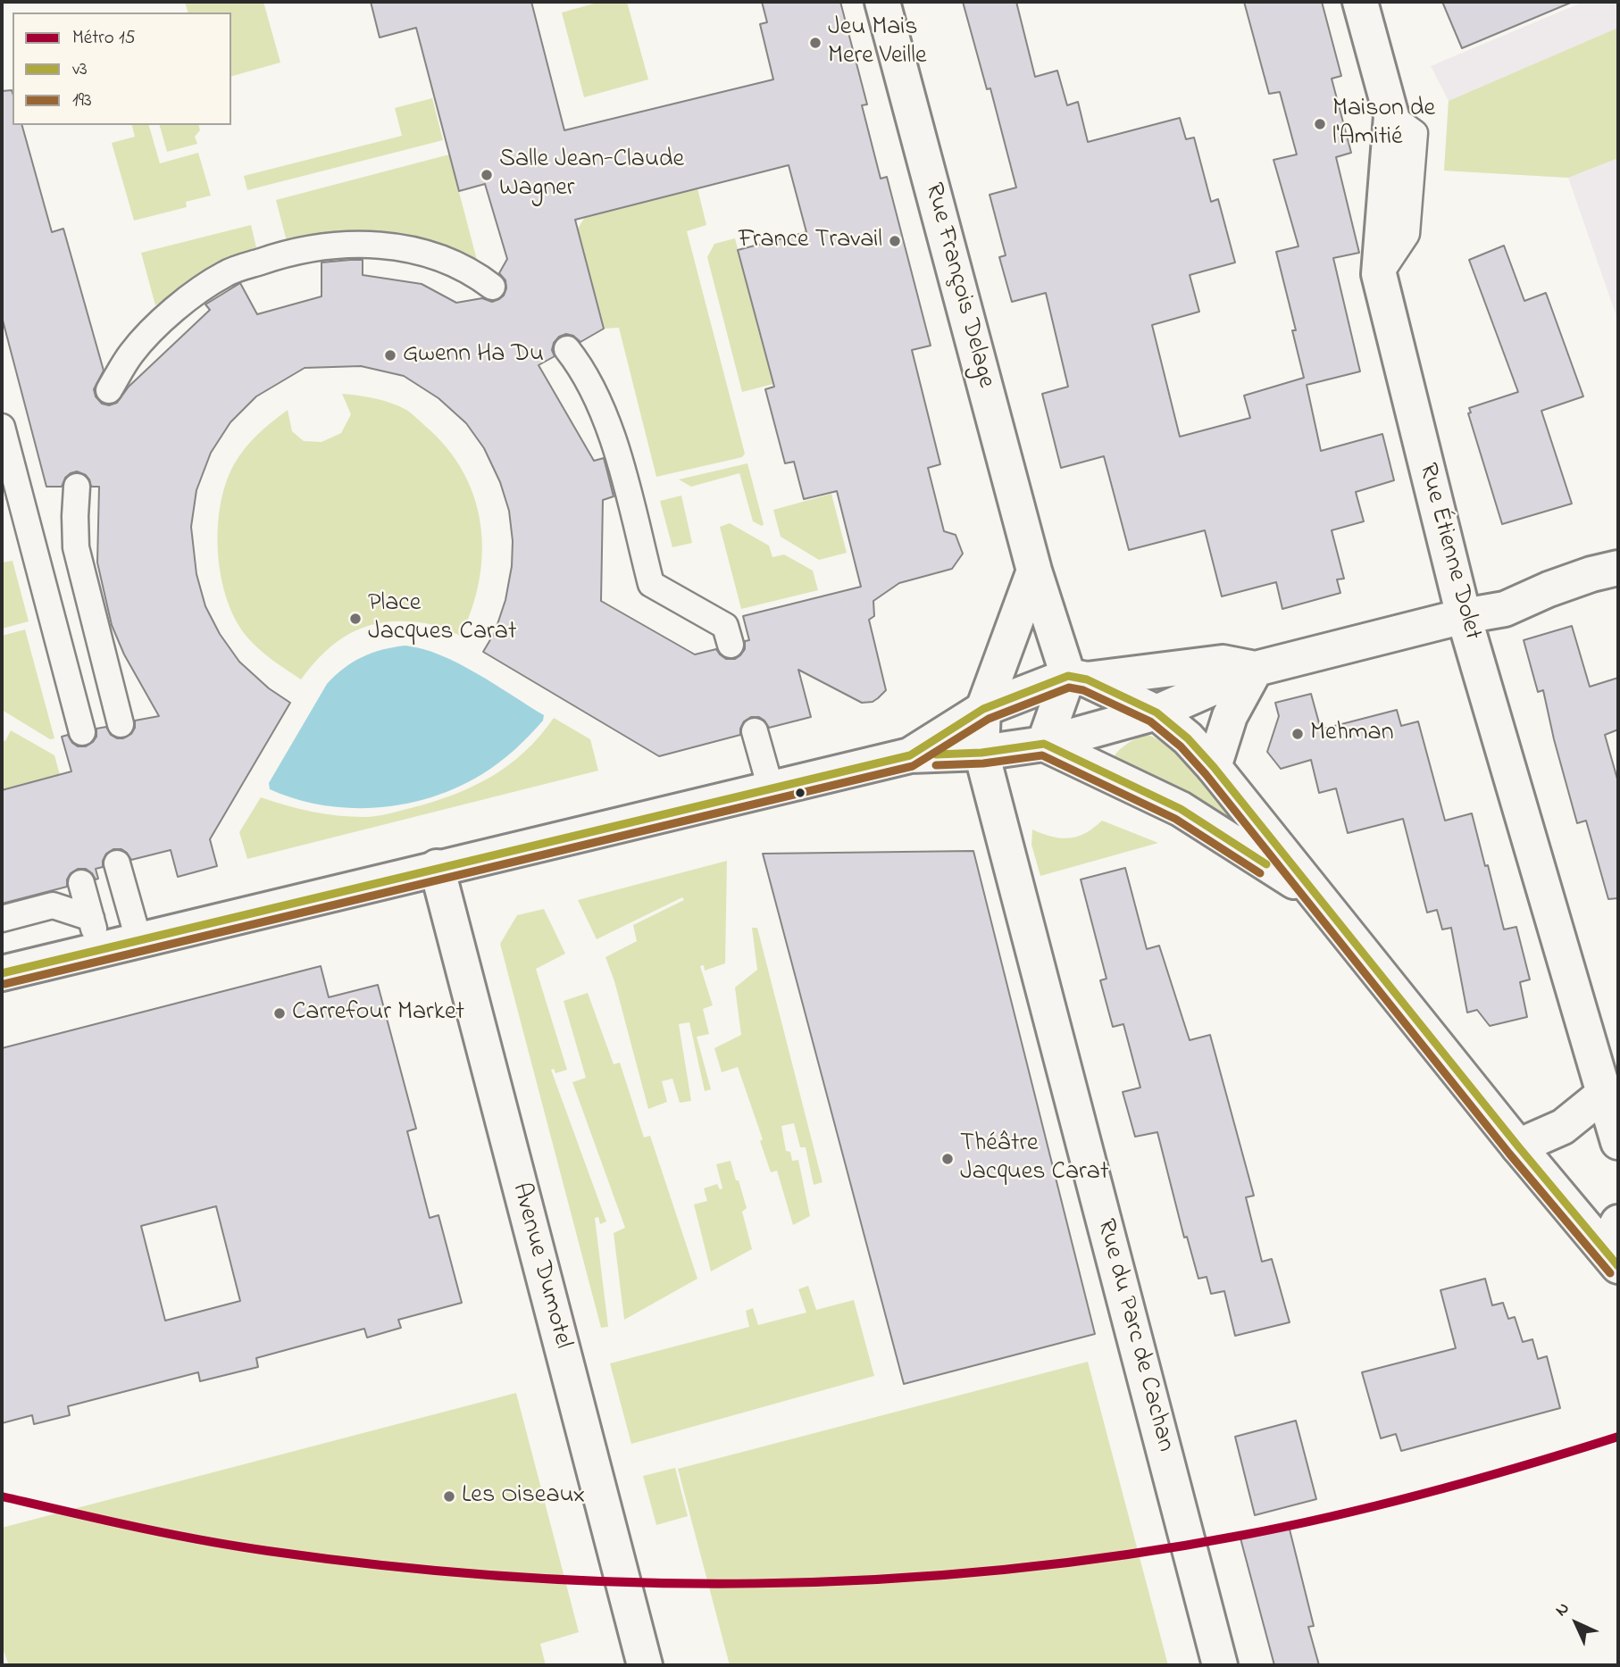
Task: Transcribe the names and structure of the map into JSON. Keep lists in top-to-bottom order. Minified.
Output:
{"streets":{"street":["Rue François Delage","Rue Étienne Dolet","Avenue Dumotel","Rue du Parc de Cachan"]},"places":["Jeu Mais Mere Veille","Maison de l'Amitié","Salle Jean-Claude Wagner","France Travail","Gwenn Ha Du","Place Jacques Carat","Mehman","Carrefour Market","Théâtre Jacques Carat","Les Oiseaux"],"lines":["transit line v3","transit line 193","metro line 15"],"legend":["Métro 15","v3","193"],"north":"top left"}
